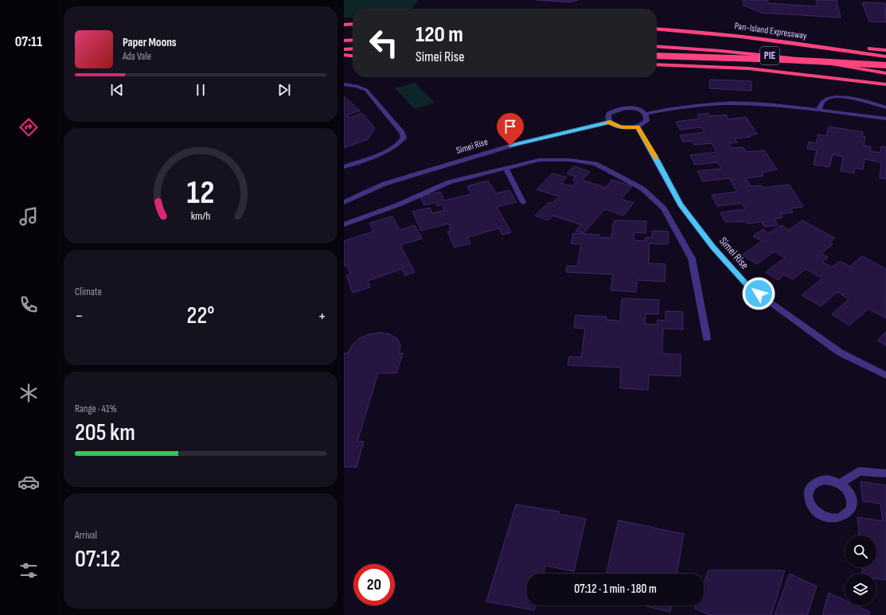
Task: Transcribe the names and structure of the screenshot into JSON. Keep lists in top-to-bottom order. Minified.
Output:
{"streets":{"highway":["Pan-Island Expressway","PIE"],"lane":["Simei Rise"]},"page":{"tabs":"07:11","turn":["120 m","Simei Rise"],"song":["Paper Moons","Ada Vale"],"tile":["Climate",["Range · 41%","205 km"],["Arrival","07:12"]],"heat":["−","22°","+"],"limit":"20","trip":"07:12 · 1 min · 180 m","gauge":["12","km/h"]}}
